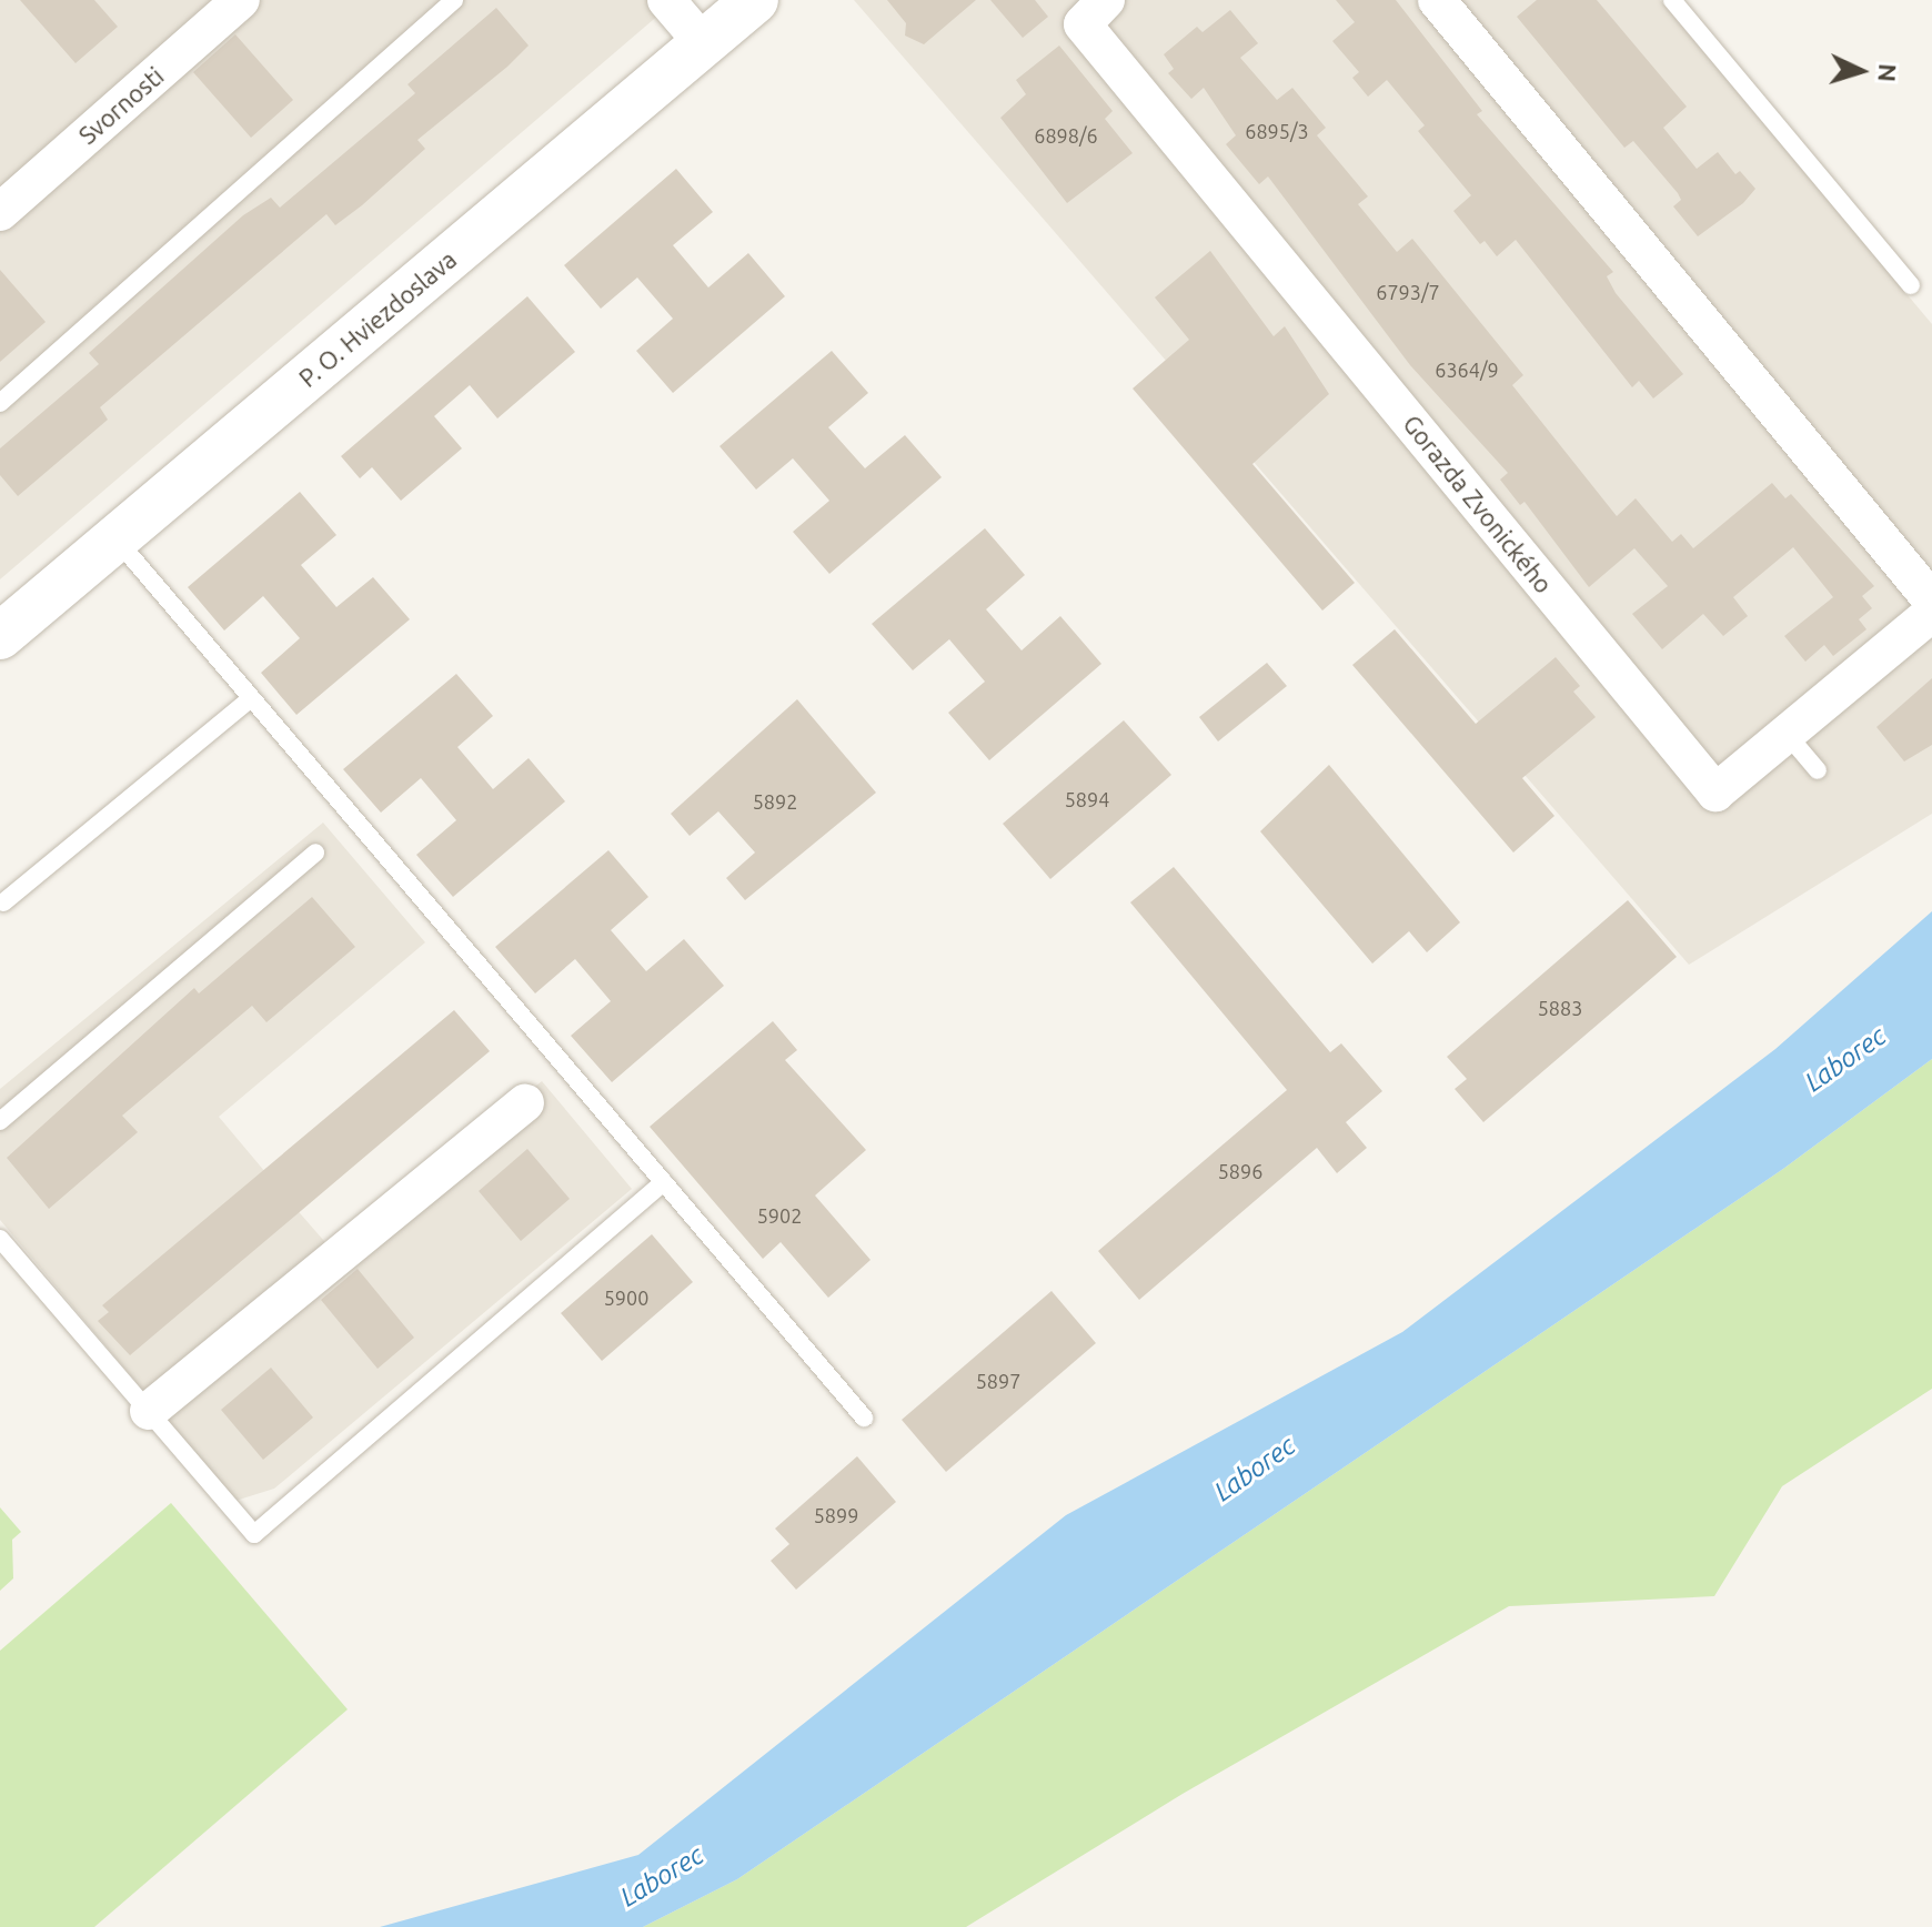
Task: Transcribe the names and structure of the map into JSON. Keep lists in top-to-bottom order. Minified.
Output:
{"streets":{"street":["Svornosti","P. O. Hviezdoslava","Gorazda Zvonického"]},"water":["Laborec"],"house_numbers":["6895/3","6898/6","6793/7","6364/9","5894","5892","5883","5896","5902","5900","5897","5899"],"north":"right"}
